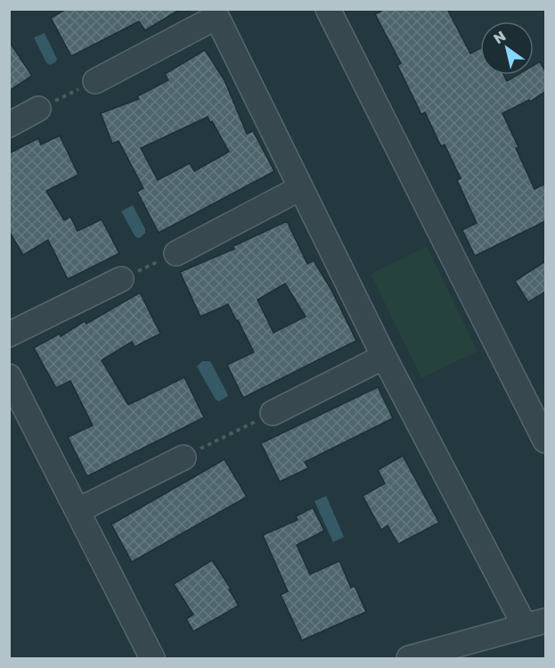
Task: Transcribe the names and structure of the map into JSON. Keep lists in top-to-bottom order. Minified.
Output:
{"north":"top left"}
